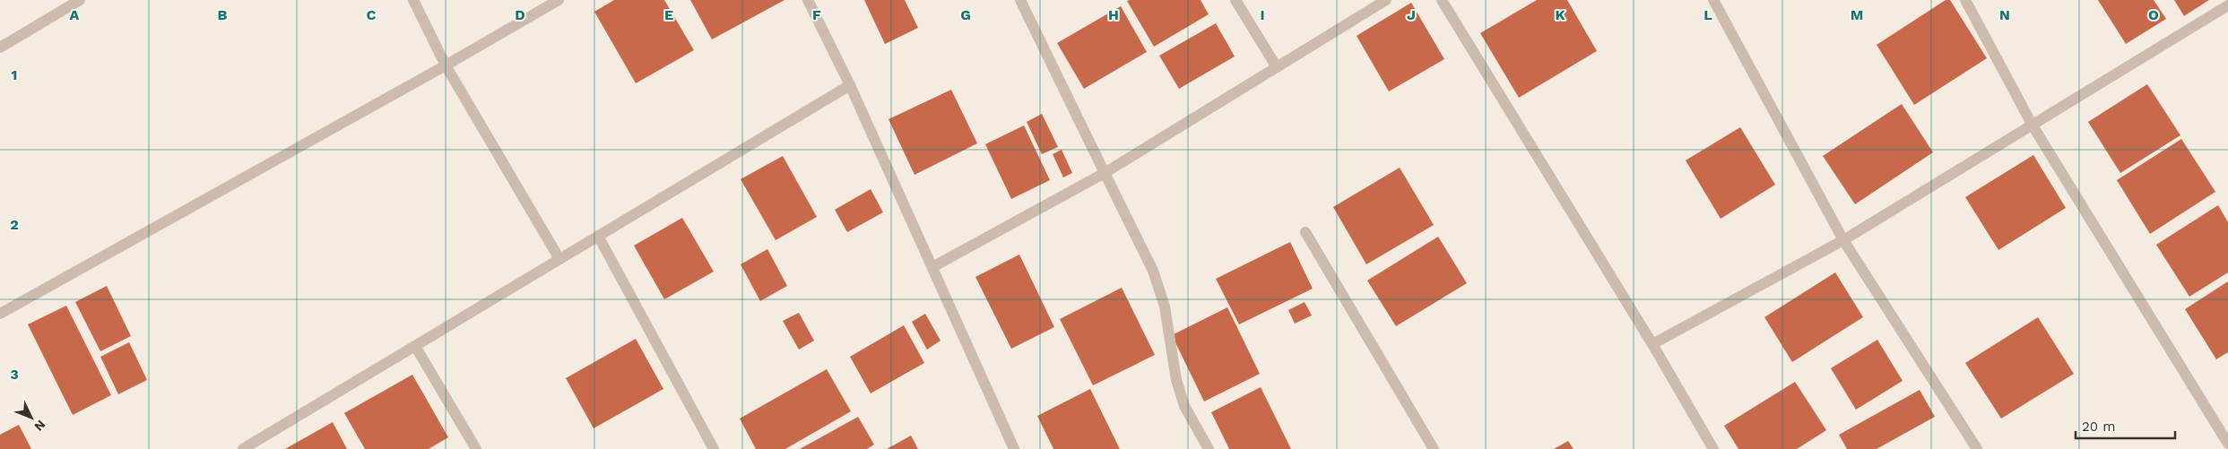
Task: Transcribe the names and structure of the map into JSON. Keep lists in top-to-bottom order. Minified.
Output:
{"scale_bar":"20 m","north":"bottom right","grid":{"columns":["A","B","C","D","E","F","G","H","I","J","K","L","M","N","O"],"rows":["1","2","3"]}}
